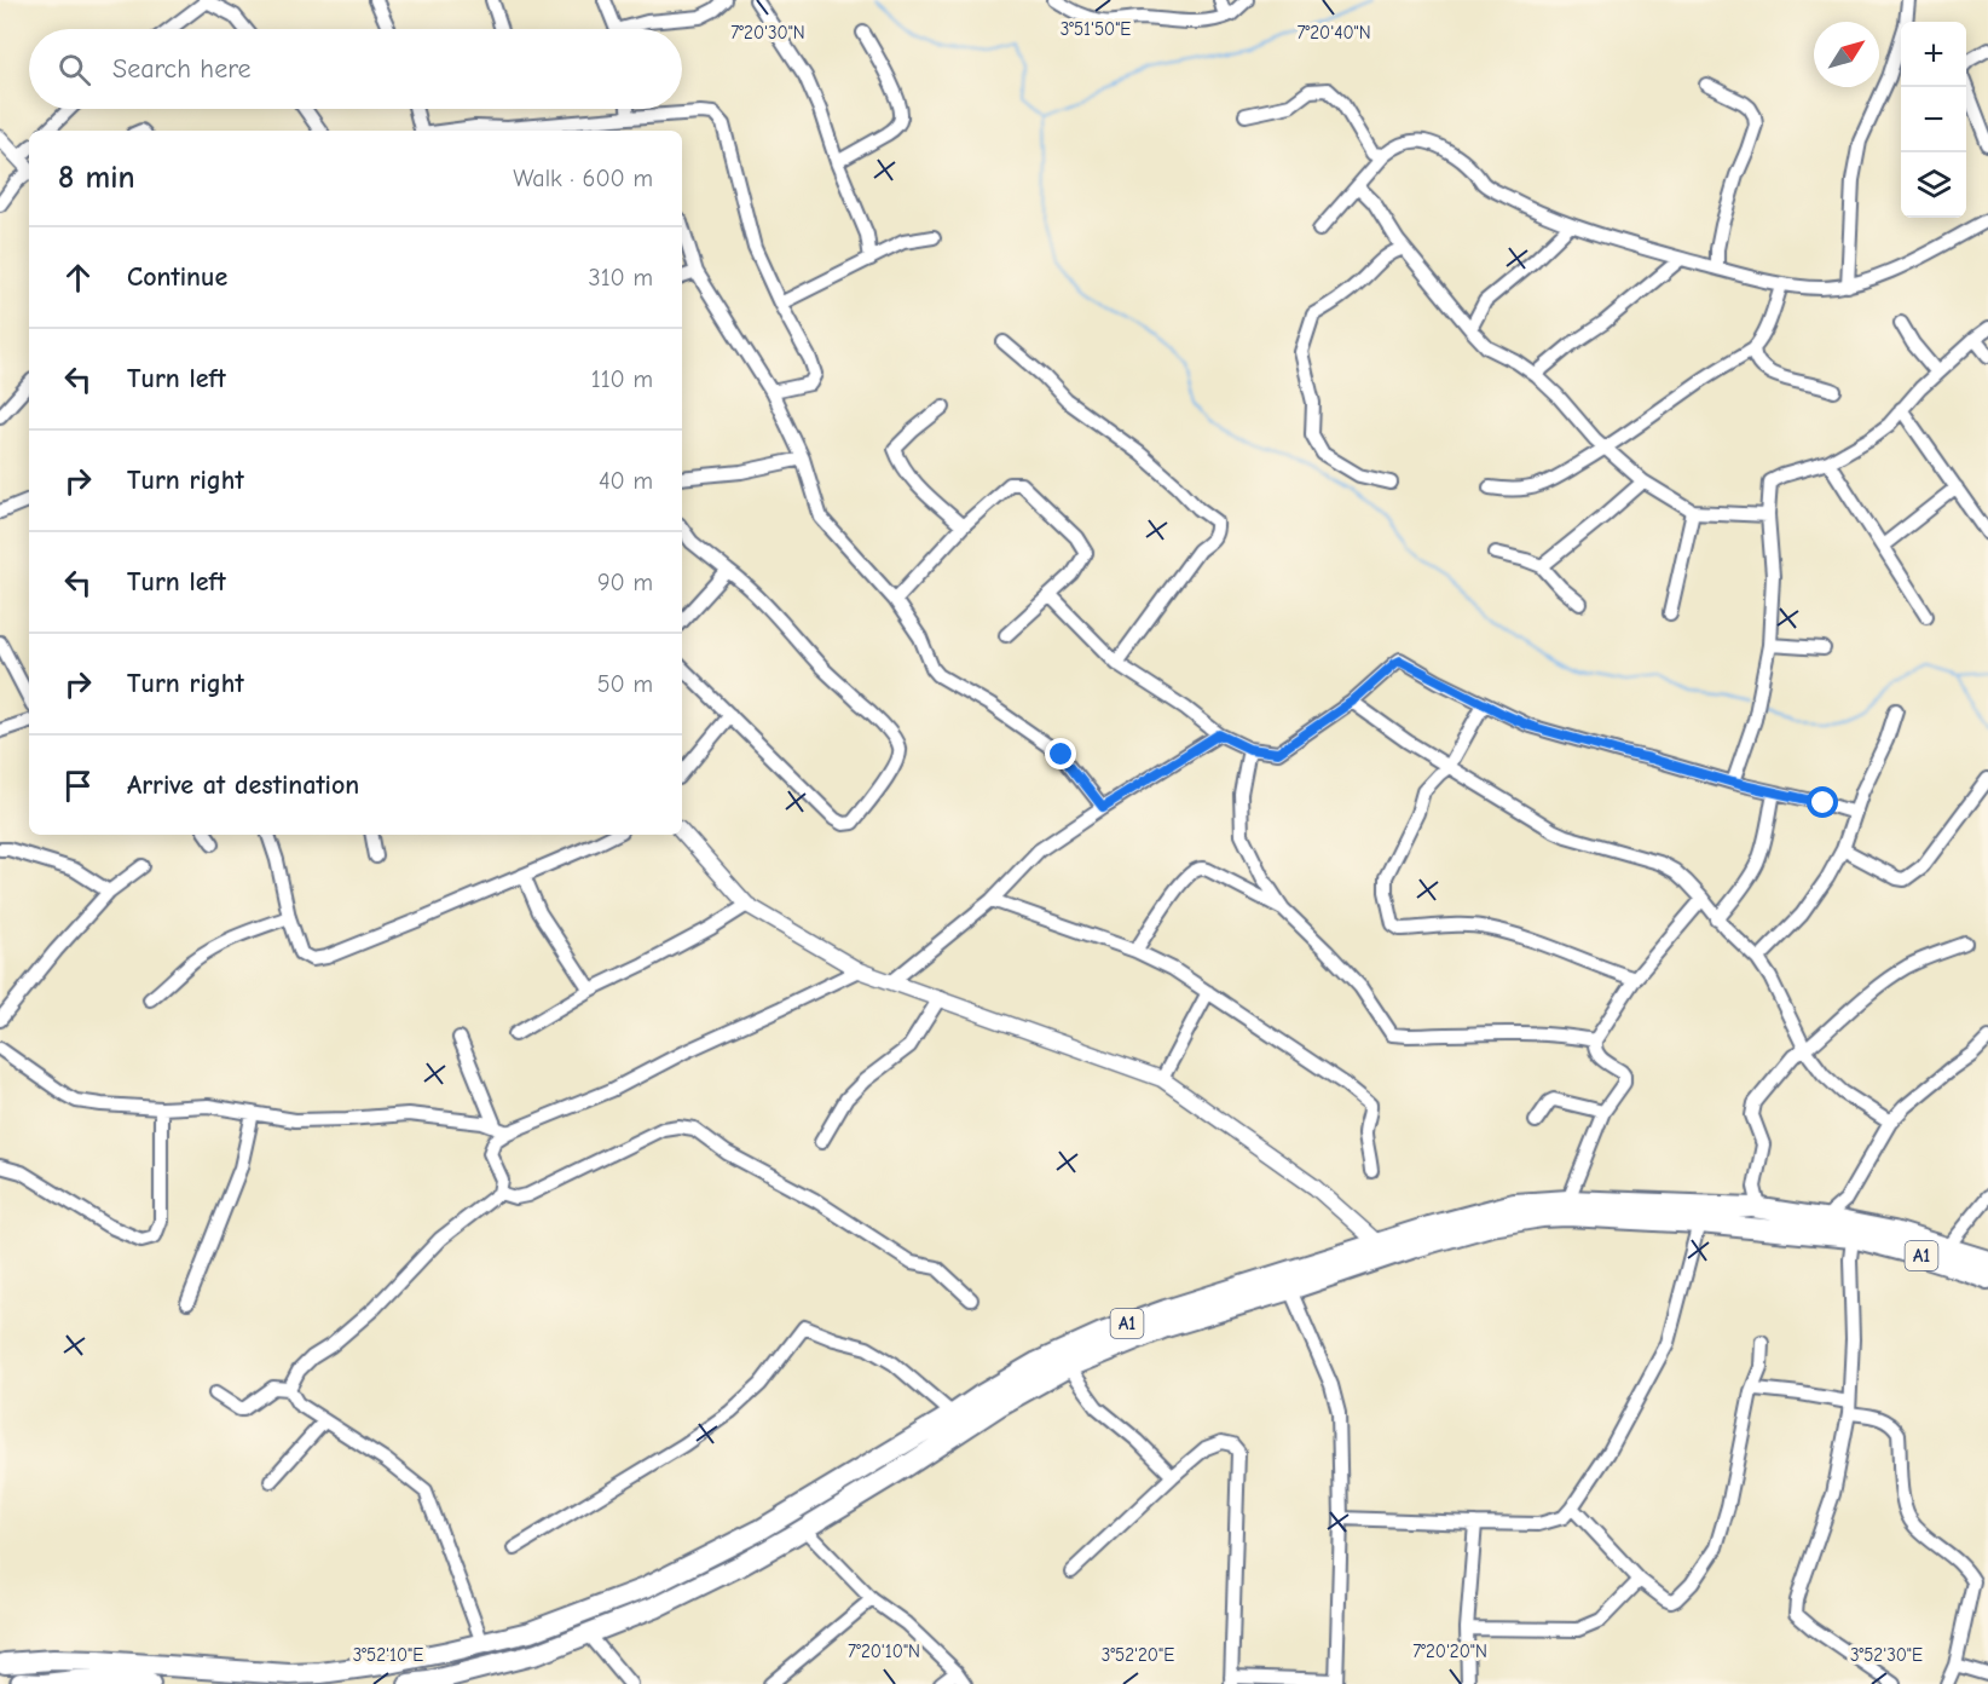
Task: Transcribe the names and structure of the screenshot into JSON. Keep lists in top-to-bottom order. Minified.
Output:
{"streets":{"highway":["A1"]},"north":"top right","page":{"map_buttons":["+","−"],"search":"Search here","heading":["8 min","Walk · 600 m"],"list":[["Continue","310 m"],["Turn left","110 m"],["Turn right","40 m"],["Turn left","90 m"],["Turn right","50 m"],"Arrive at destination"]},"coordinates":["3°51'50\"E","7°20'30\"N","7°20'40\"N","7°20'10\"N","7°20'20\"N","3°52'10\"E","3°52'20\"E","3°52'30\"E"]}
